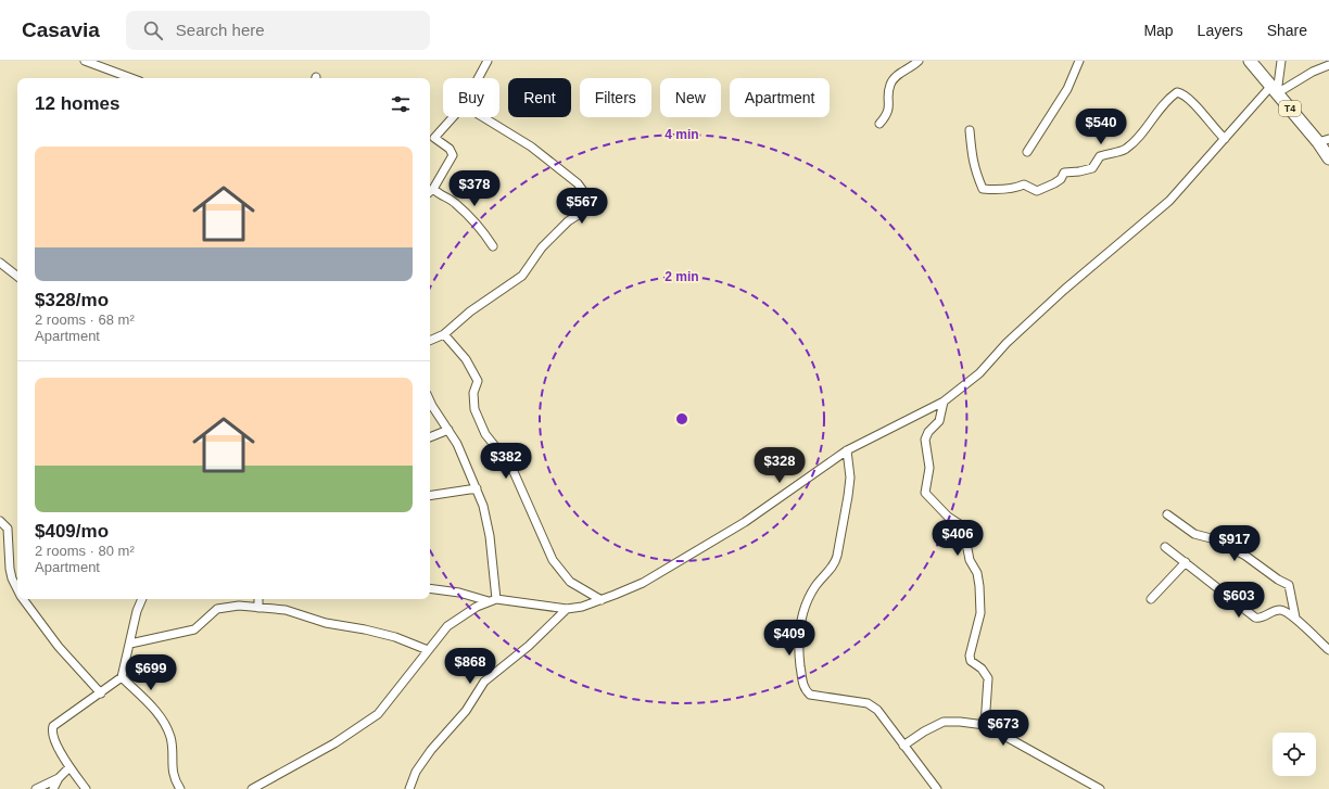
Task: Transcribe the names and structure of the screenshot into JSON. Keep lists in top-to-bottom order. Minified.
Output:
{"streets":{"highway":["T4"]},"page":{"header":"Casavia","search":"Search here","nav":["Map","Layers","Share"],"chip":["Buy","Rent","Filters","New","Apartment"],"heading":"12 homes","price":["$540","$378","$567","$382","$328","$406","$917","$603","$409","$868","$699","$673"],"list":[{"name":"$328/mo","note":"2 rooms · 68 m² · Apartment"},{"name":"$409/mo","note":"2 rooms · 80 m² · Apartment"}]},"rings":["4 min","2 min"]}
